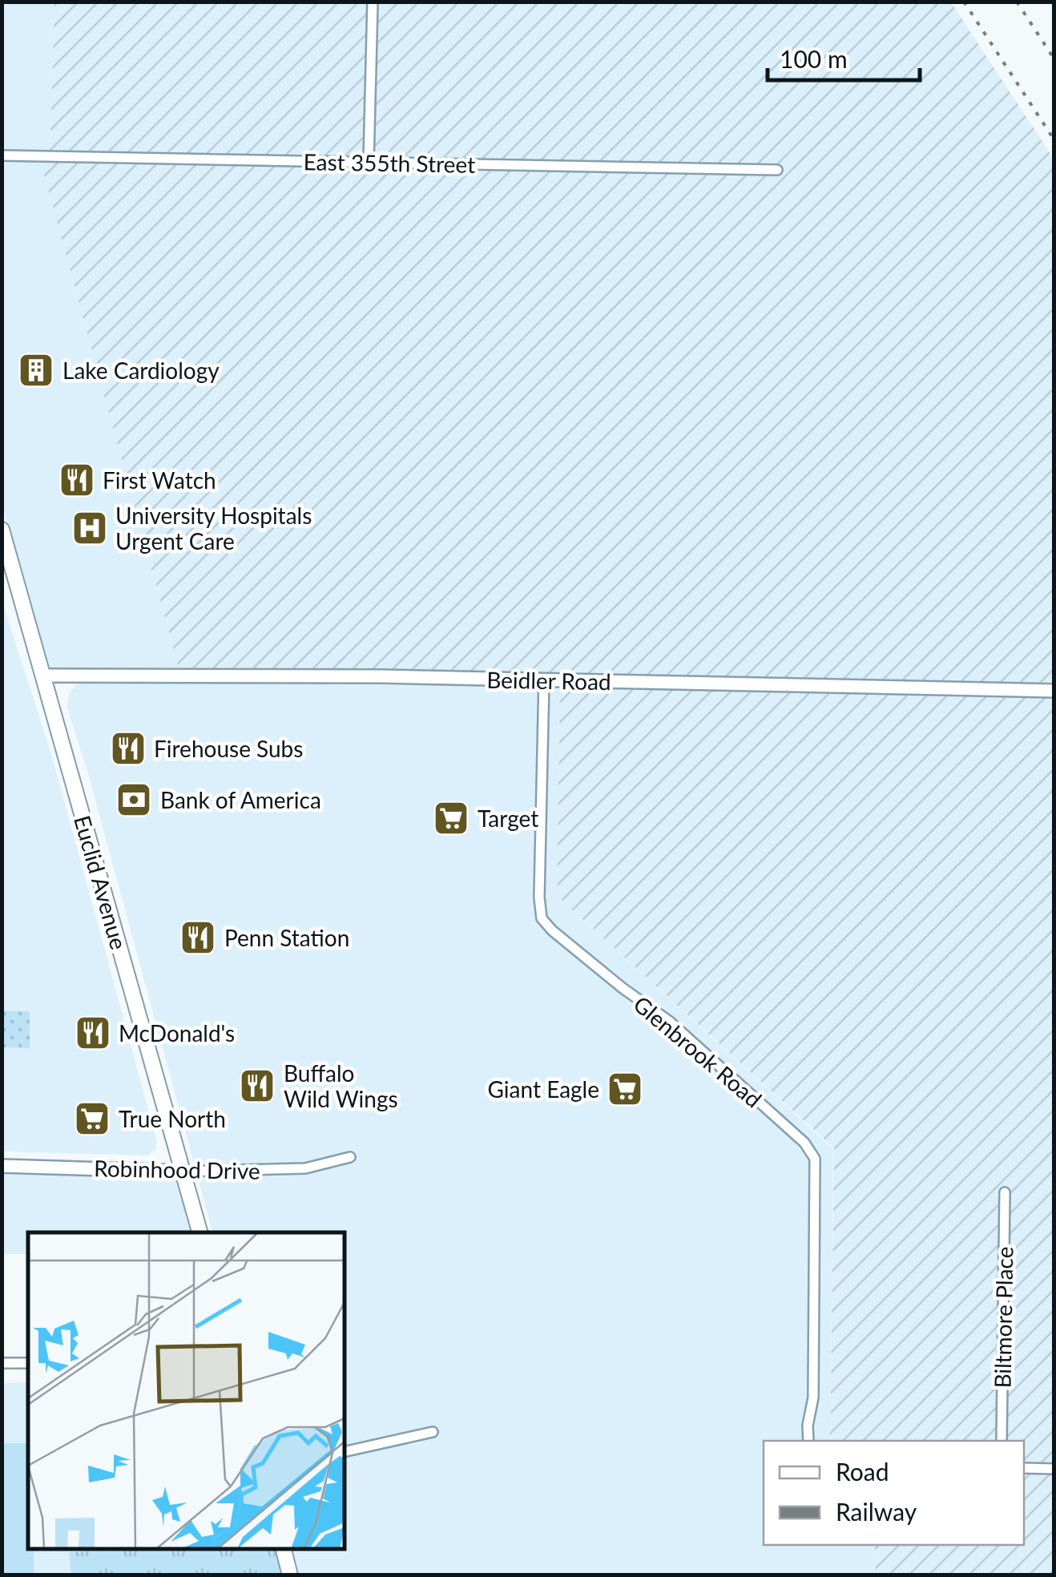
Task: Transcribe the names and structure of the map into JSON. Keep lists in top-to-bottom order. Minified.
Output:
{"streets":{"main road":["Euclid Avenue"],"street":["East 355th Street","Beidler Road","Glenbrook Road","Robinhood Drive","Biltmore Place"]},"crossings":[["Beidler Road","Euclid Avenue"],["Beidler Road","Glenbrook Road"],["Euclid Avenue","Robinhood Drive"]],"places":{"building":["Lake Cardiology"],"restaurant":["First Watch","Firehouse Subs","Penn Station","McDonald's","Buffalo Wild Wings"],"hospital":["University Hospitals Urgent Care"],"bank":["Bank of America"],"supermarket":["Target","Giant Eagle","True North"]},"legend":["Road","Railway"],"scale_bar":"100 m"}
